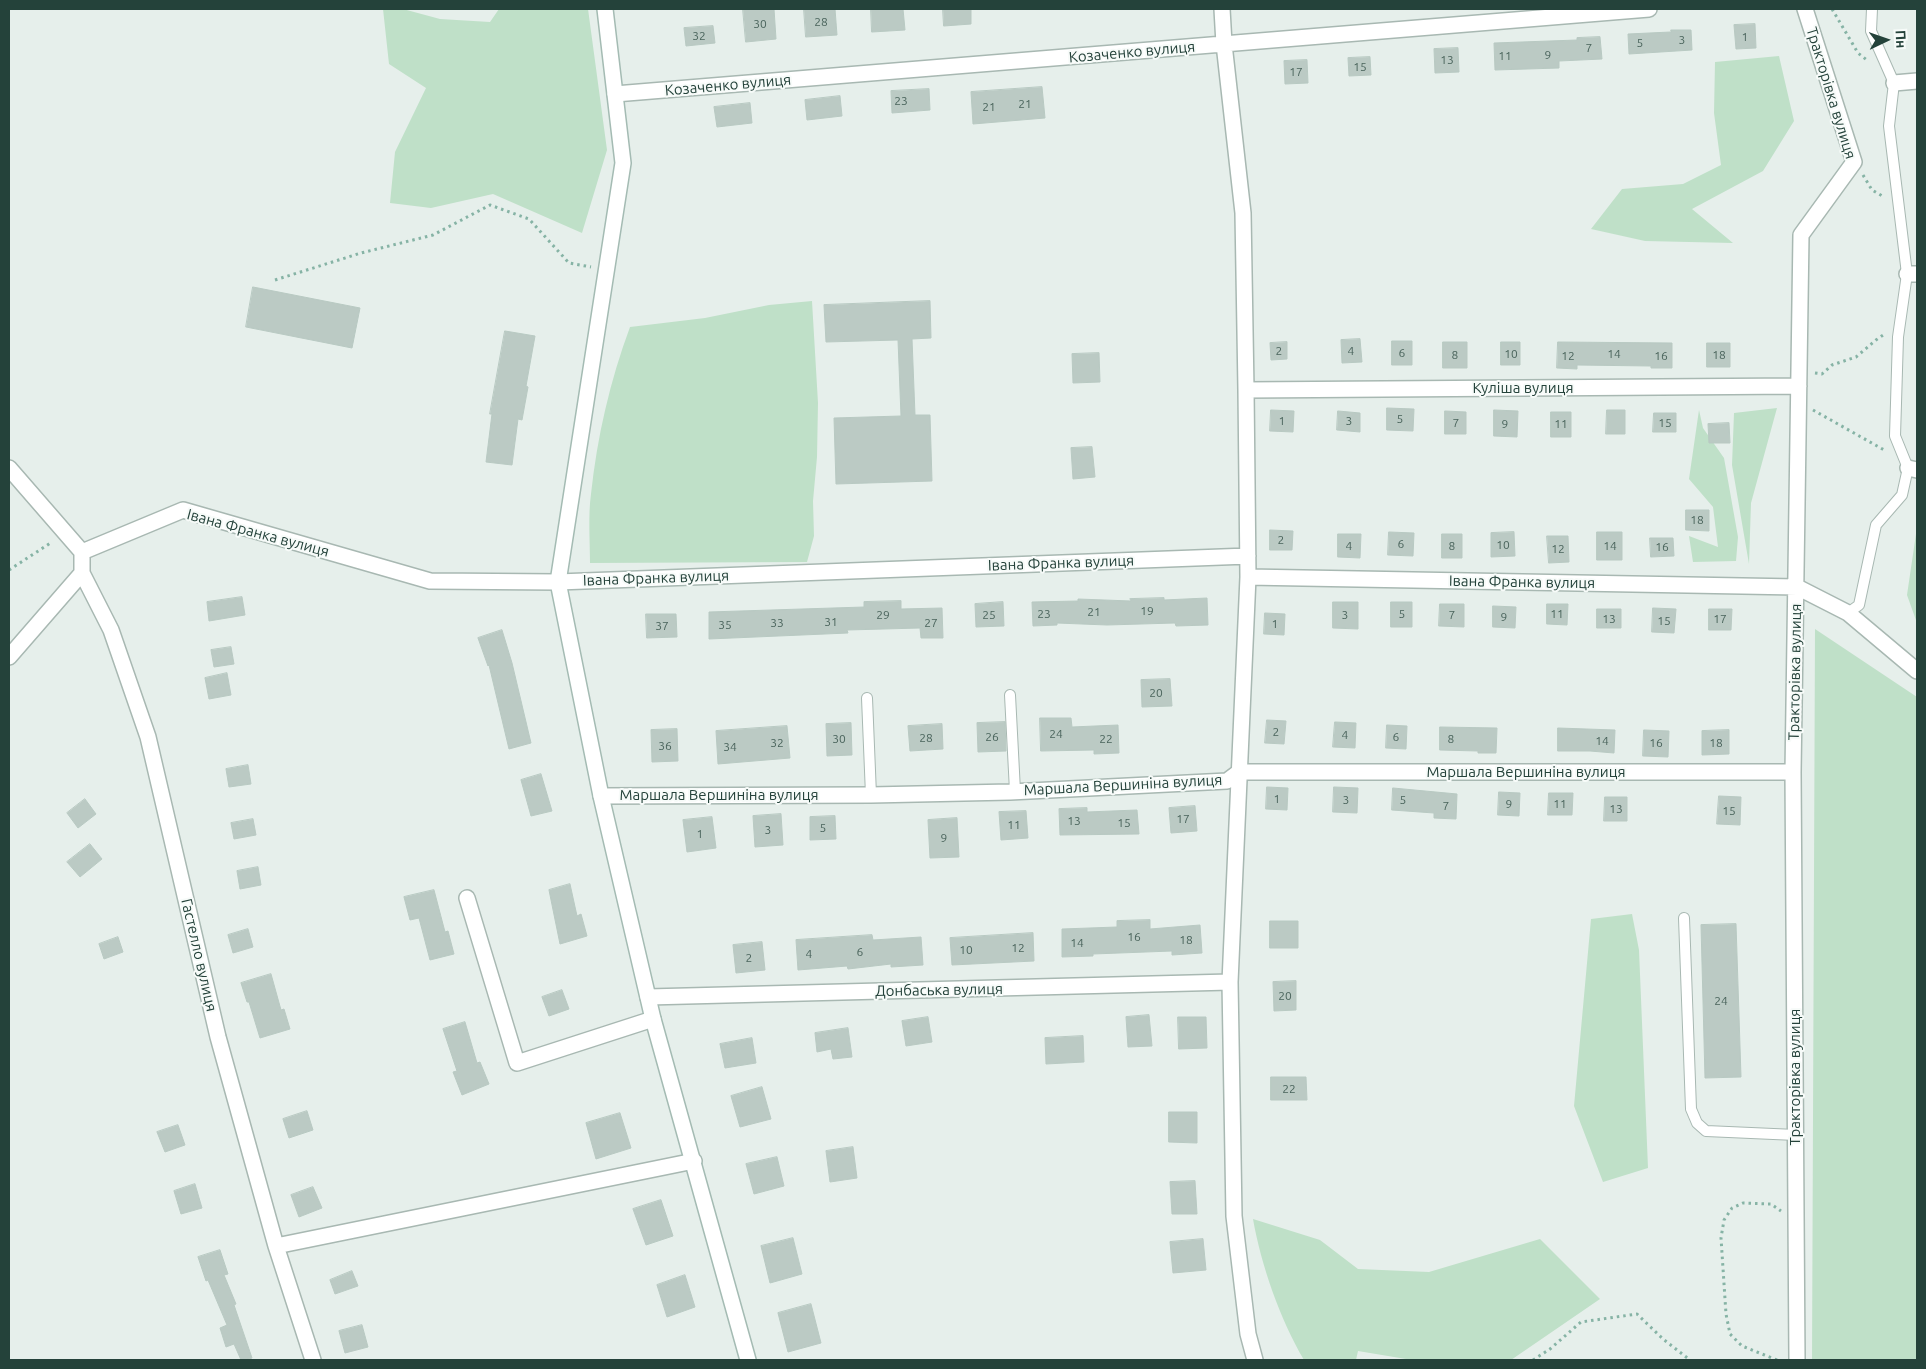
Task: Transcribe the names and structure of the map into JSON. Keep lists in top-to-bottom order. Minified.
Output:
{"streets":{"street":["Козаченко вулиця","Тракторівка вулиця","Куліша вулиця","Івана Франка вулиця","Маршала Вершиніна вулиця","Гастелло вулиця","Донбаська вулиця"]},"crossings":[["Тракторівка вулиця","Куліша вулиця"],["Тракторівка вулиця","Івана Франка вулиця"],["Тракторівка вулиця","Маршала Вершиніна вулиця"],["Івана Франка вулиця","Гастелло вулиця"]],"house_numbers":["28","30","32","1","3","5","7","9","11","13","15","17","23","21","21","2","4","6","10","14","8","18","12","16","5","1","3","7","15","9","11","18","2","6","10","4","8","14","16","12","19","21","23","5","11","29","25","3","7","9","13","17","15","31","33","27","1","35","37","20","2","24","4","26","6","28","30","22","8","14","32","16","18","36","34","1","3","5","9","11","7","13","15","17","13","15","11","5","3","1","9","16","18","14","12","10","6","4","2","20","24","22"],"north":"right"}
